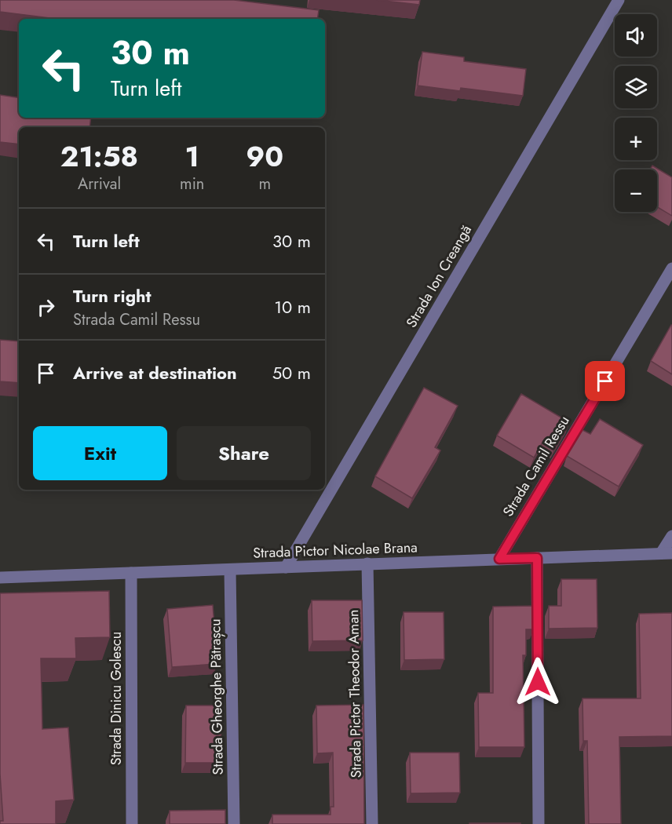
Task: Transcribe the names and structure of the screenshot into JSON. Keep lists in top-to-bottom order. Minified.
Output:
{"streets":{"street":["Strada Ion Creangă","Strada Camil Ressu","Strada Pictor Nicolae Brana","Strada Pictor Theodor Aman","Strada Gheorghe Pătrașcu","Strada Dinicu Golescu"]},"crossings":[["Strada Ion Creangă","Strada Pictor Nicolae Brana"],["Strada Camil Ressu","Strada Pictor Nicolae Brana"],["Strada Pictor Nicolae Brana","Strada Pictor Theodor Aman"],["Strada Pictor Nicolae Brana","Strada Gheorghe Pătrașcu"],["Strada Pictor Nicolae Brana","Strada Dinicu Golescu"]],"page":{"map_buttons":["+","−"],"turn":["30 m","Turn left"],"eta":["21:58","Arrival","1","min","90","m"],"list":[{"name":"Turn left","value":"30 m"},{"name":"Turn right","note":"Strada Camil Ressu","value":"10 m"},{"name":"Arrive at destination","value":"50 m"}],"buttons":["Exit","Share"]}}
